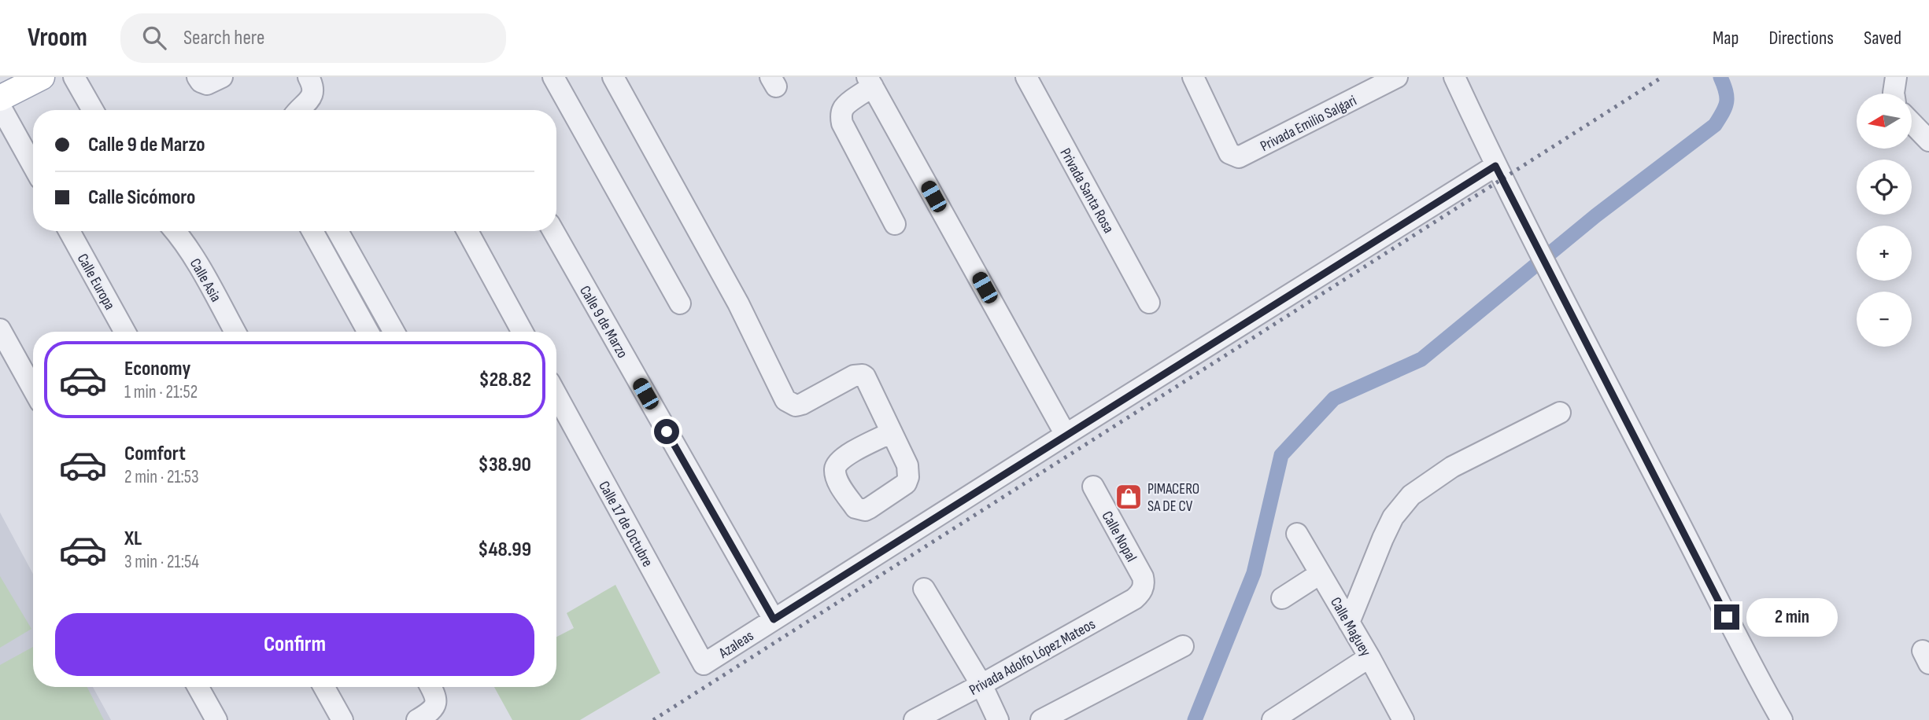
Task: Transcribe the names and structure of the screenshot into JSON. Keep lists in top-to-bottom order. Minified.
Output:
{"streets":{"street":["Privada Emilio Salgari","Privada Santa Rosa","Calle Asia","Calle Europa","Calle 9 de Marzo","Calle 17 de Octubre","Calle Nopal","Calle Maguey","Azaleas","Privada Adolfo López Mateos"]},"crossings":[["Calle 9 de Marzo","Azaleas"],["Calle 17 de Octubre","Azaleas"],["Calle Nopal","Privada Adolfo López Mateos"]],"places":{"shop":["PIMACERO SA DE CV"]},"north":"left","page":{"header":"Vroom","search":"Search here","nav":["Map","Directions","Saved"],"map_buttons":["+","−"],"banner":["Calle 9 de Marzo","Calle Sicómoro"],"list":[{"name":"Economy","note":"1 min · 21:52","value":"$28.82"},{"name":"Comfort","note":"2 min · 21:53","value":"$38.90"},{"name":"XL","note":"3 min · 21:54","value":"$48.99"}],"bubble":"2 min","buttons":"Confirm"}}
